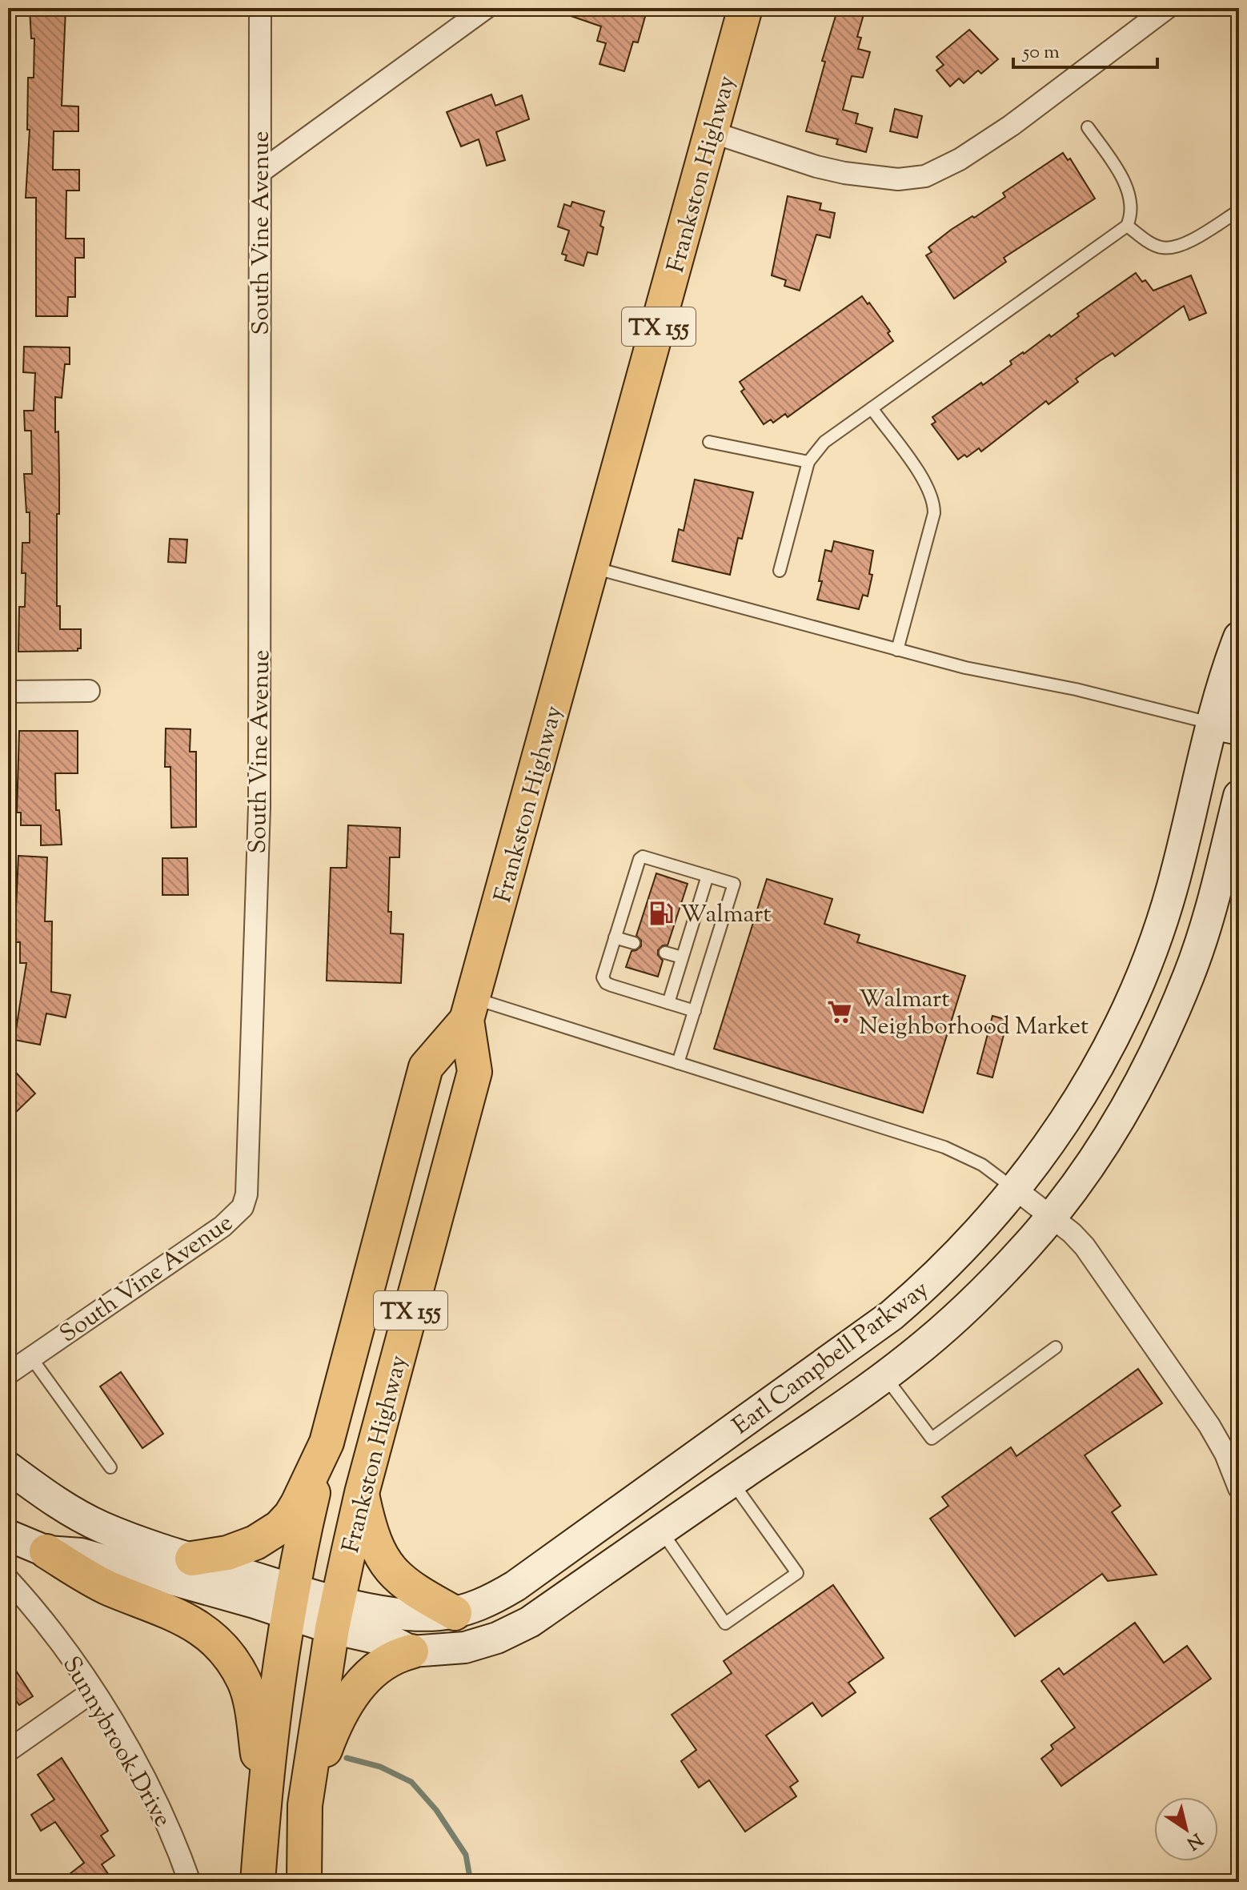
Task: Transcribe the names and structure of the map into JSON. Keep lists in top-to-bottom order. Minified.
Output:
{"streets":{"main road":["Frankston Highway","TX 155","Earl Campbell Parkway"],"street":["South Vine Avenue","Sunnybrook Drive"]},"crossings":[["Frankston Highway","TX 155"],["Frankston Highway","Earl Campbell Parkway"],["TX 155","Earl Campbell Parkway"]],"places":{"fuel station":["Walmart"],"supermarket":["Walmart Neighborhood Market"]},"scale_bar":"50 m","north":"bottom right"}
